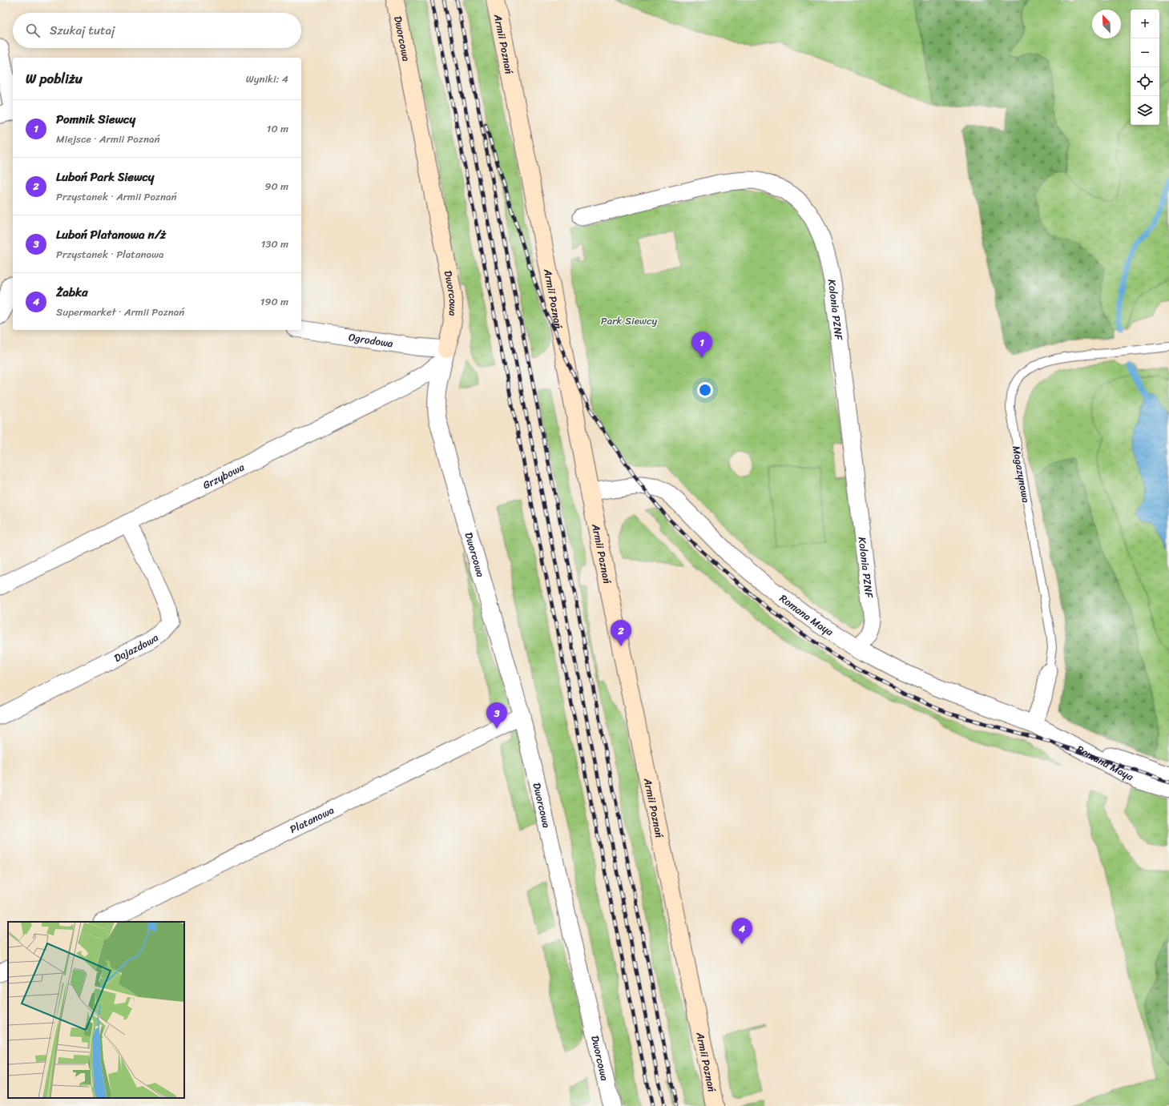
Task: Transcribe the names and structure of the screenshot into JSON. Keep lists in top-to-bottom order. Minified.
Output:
{"streets":{"main road":["Dworcowa","Armii Poznań"],"street":["Kolonia PZNF","Ogrodowa","Magazynowa","Grzybowa","Romana Maya","Dojazdowa","Platanowa"]},"crossings":[["Dworcowa","Ogrodowa"],["Dworcowa","Grzybowa"],["Dworcowa","Platanowa"],["Armii Poznań","Romana Maya"],["Kolonia PZNF","Romana Maya"],["Ogrodowa","Grzybowa"],["Magazynowa","Romana Maya"],["Grzybowa","Dojazdowa"]],"parks":["Park Siewcy"],"north":"top left","page":{"map_buttons":["+","−"],"search":"Szukaj tutaj","heading":["W pobliżu","Wyniki: 4"],"list":[{"mark":"1","name":"Pomnik Siewcy","note":"Miejsce · Armii Poznań","value":"10 m"},{"mark":"2","name":"Luboń Park Siewcy","note":"Przystanek · Armii Poznań","value":"90 m"},{"mark":"3","name":"Luboń Platanowa n/ż","note":"Przystanek · Platanowa","value":"130 m"},{"mark":"4","name":"Żabka","note":"Supermarket · Armii Poznań","value":"190 m"}],"pins":["1","2","3","4"]}}
